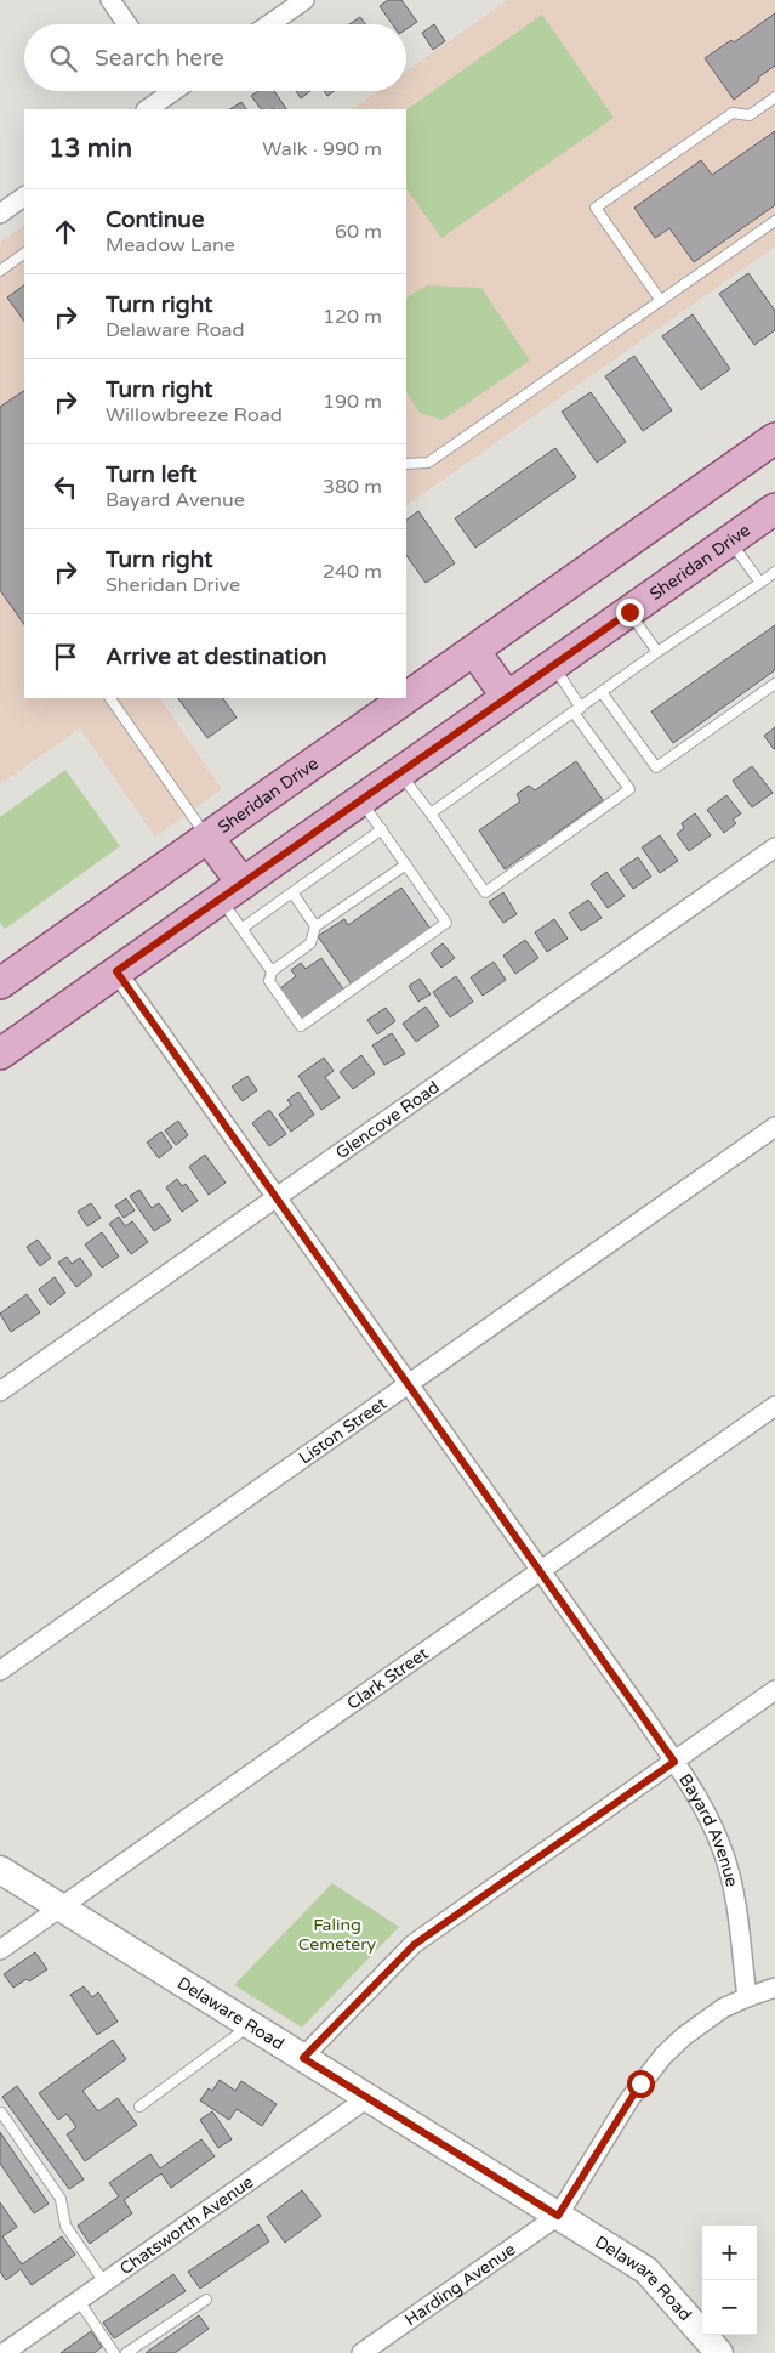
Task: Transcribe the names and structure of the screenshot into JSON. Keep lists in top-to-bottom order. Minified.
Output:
{"streets":{"main road":["Sheridan Drive"],"street":["Glencove Road","Liston Street","Clark Street","Bayard Avenue","Delaware Road","Chatsworth Avenue","Harding Avenue"]},"crossings":[["Sheridan Drive","Bayard Avenue"],["Glencove Road","Bayard Avenue"],["Liston Street","Bayard Avenue"],["Clark Street","Bayard Avenue"],["Clark Street","Delaware Road"],["Delaware Road","Chatsworth Avenue"],["Delaware Road","Harding Avenue"]],"parks":["Faling Cemetery"],"page":{"search":"Search here","heading":["13 min","Walk · 990 m"],"list":[["Continue","Meadow Lane","60 m"],["Turn right","Delaware Road","120 m"],["Turn right","Willowbreeze Road","190 m"],["Turn left","Bayard Avenue","380 m"],["Turn right","Sheridan Drive","240 m"],"Arrive at destination"],"map_buttons":["+","−"]}}
